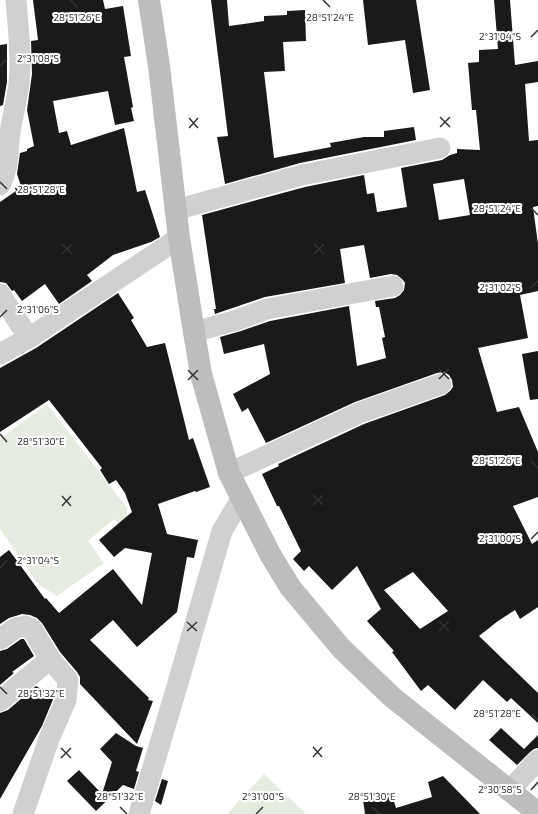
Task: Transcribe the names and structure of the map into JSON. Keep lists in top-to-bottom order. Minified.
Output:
{"coordinates":["28°51'26\"E","28°51'24\"E","2°31'04\"S","2°31'08\"S","28°51'28\"E","2°31'02\"S","2°31'06\"S","28°51'30\"E","2°31'00\"S","28°51'32\"E","2°30'58\"S"]}
